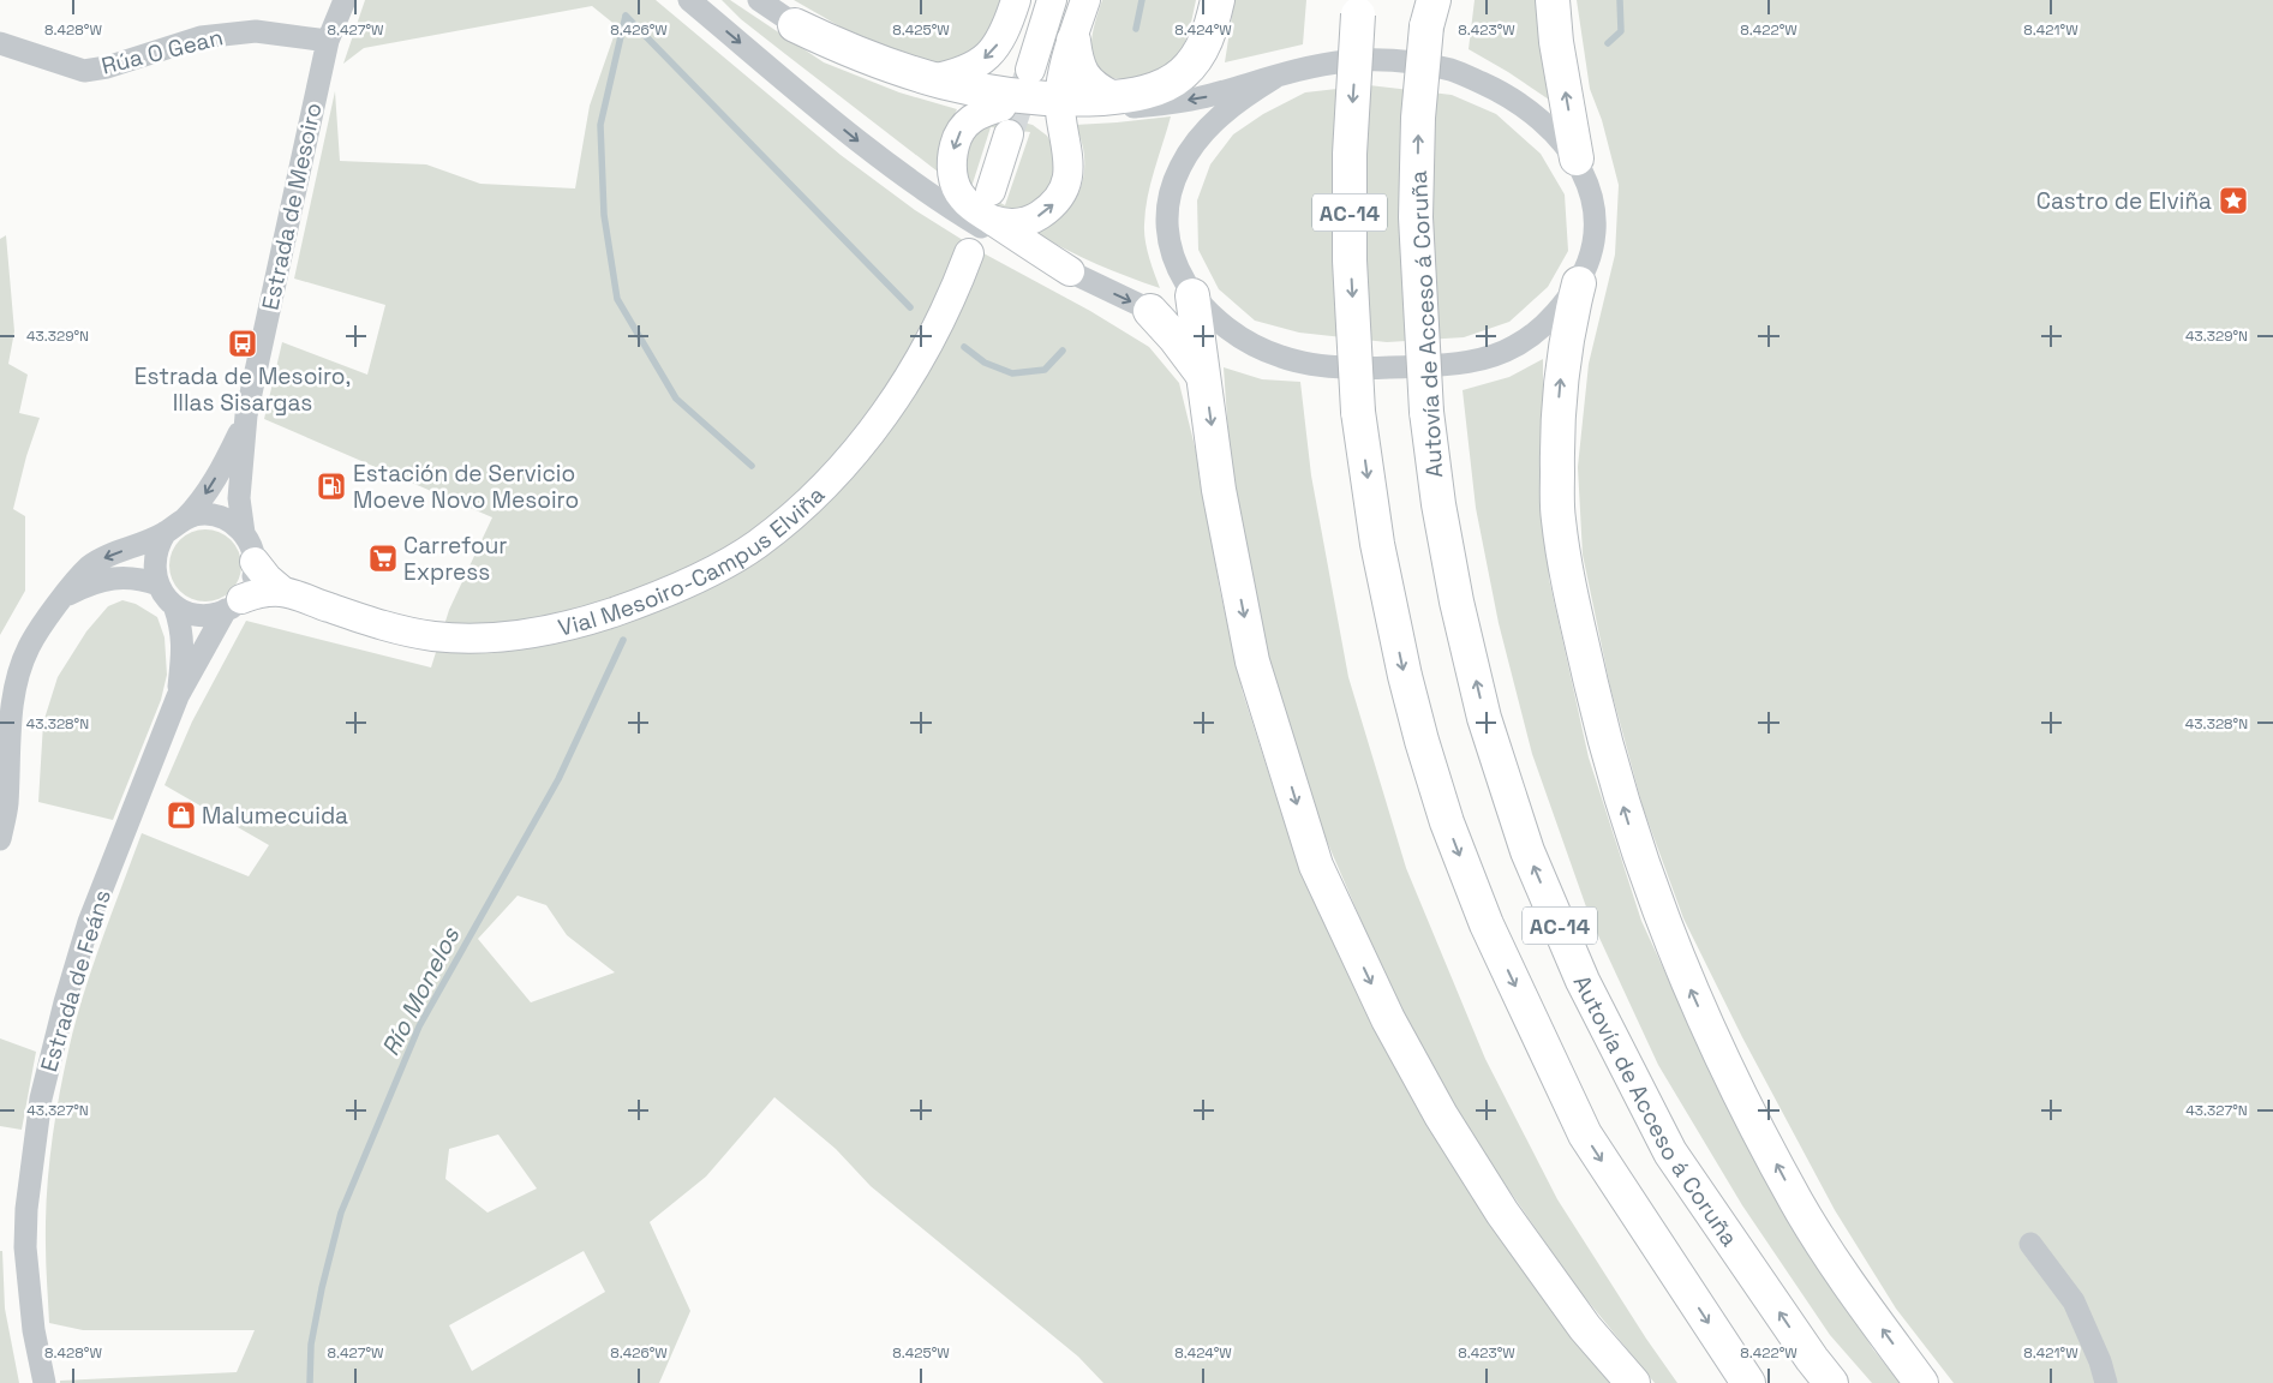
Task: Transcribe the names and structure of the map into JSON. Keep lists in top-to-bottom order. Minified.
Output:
{"streets":{"highway":["AC-14","Autovía de Acceso á Coruña"],"main road":["Vial Mesoiro-Campus Elviña"],"street":["Rúa O Gean","Estrada de Mesoiro","Estrada de Feáns"]},"crossings":[["Rúa O Gean","Estrada de Mesoiro"],["Estrada de Mesoiro","Vial Mesoiro-Campus Elviña"],["Estrada de Mesoiro","Estrada de Feáns"],["Vial Mesoiro-Campus Elviña","Estrada de Feáns"]],"water":["Río Monelos"],"places":{"place":["Castro de Elviña"],"bus stop":["Estrada de Mesoiro, Illas Sisargas"],"fuel station":["Estación de Servicio Moeve Novo Mesoiro"],"supermarket":["Carrefour Express"],"shop":["Malumecuida"]},"coordinates":["8.428°W","8.427°W","8.426°W","8.425°W","8.424°W","8.423°W","8.422°W","8.421°W","43.329°N","43.328°N","43.327°N"]}
